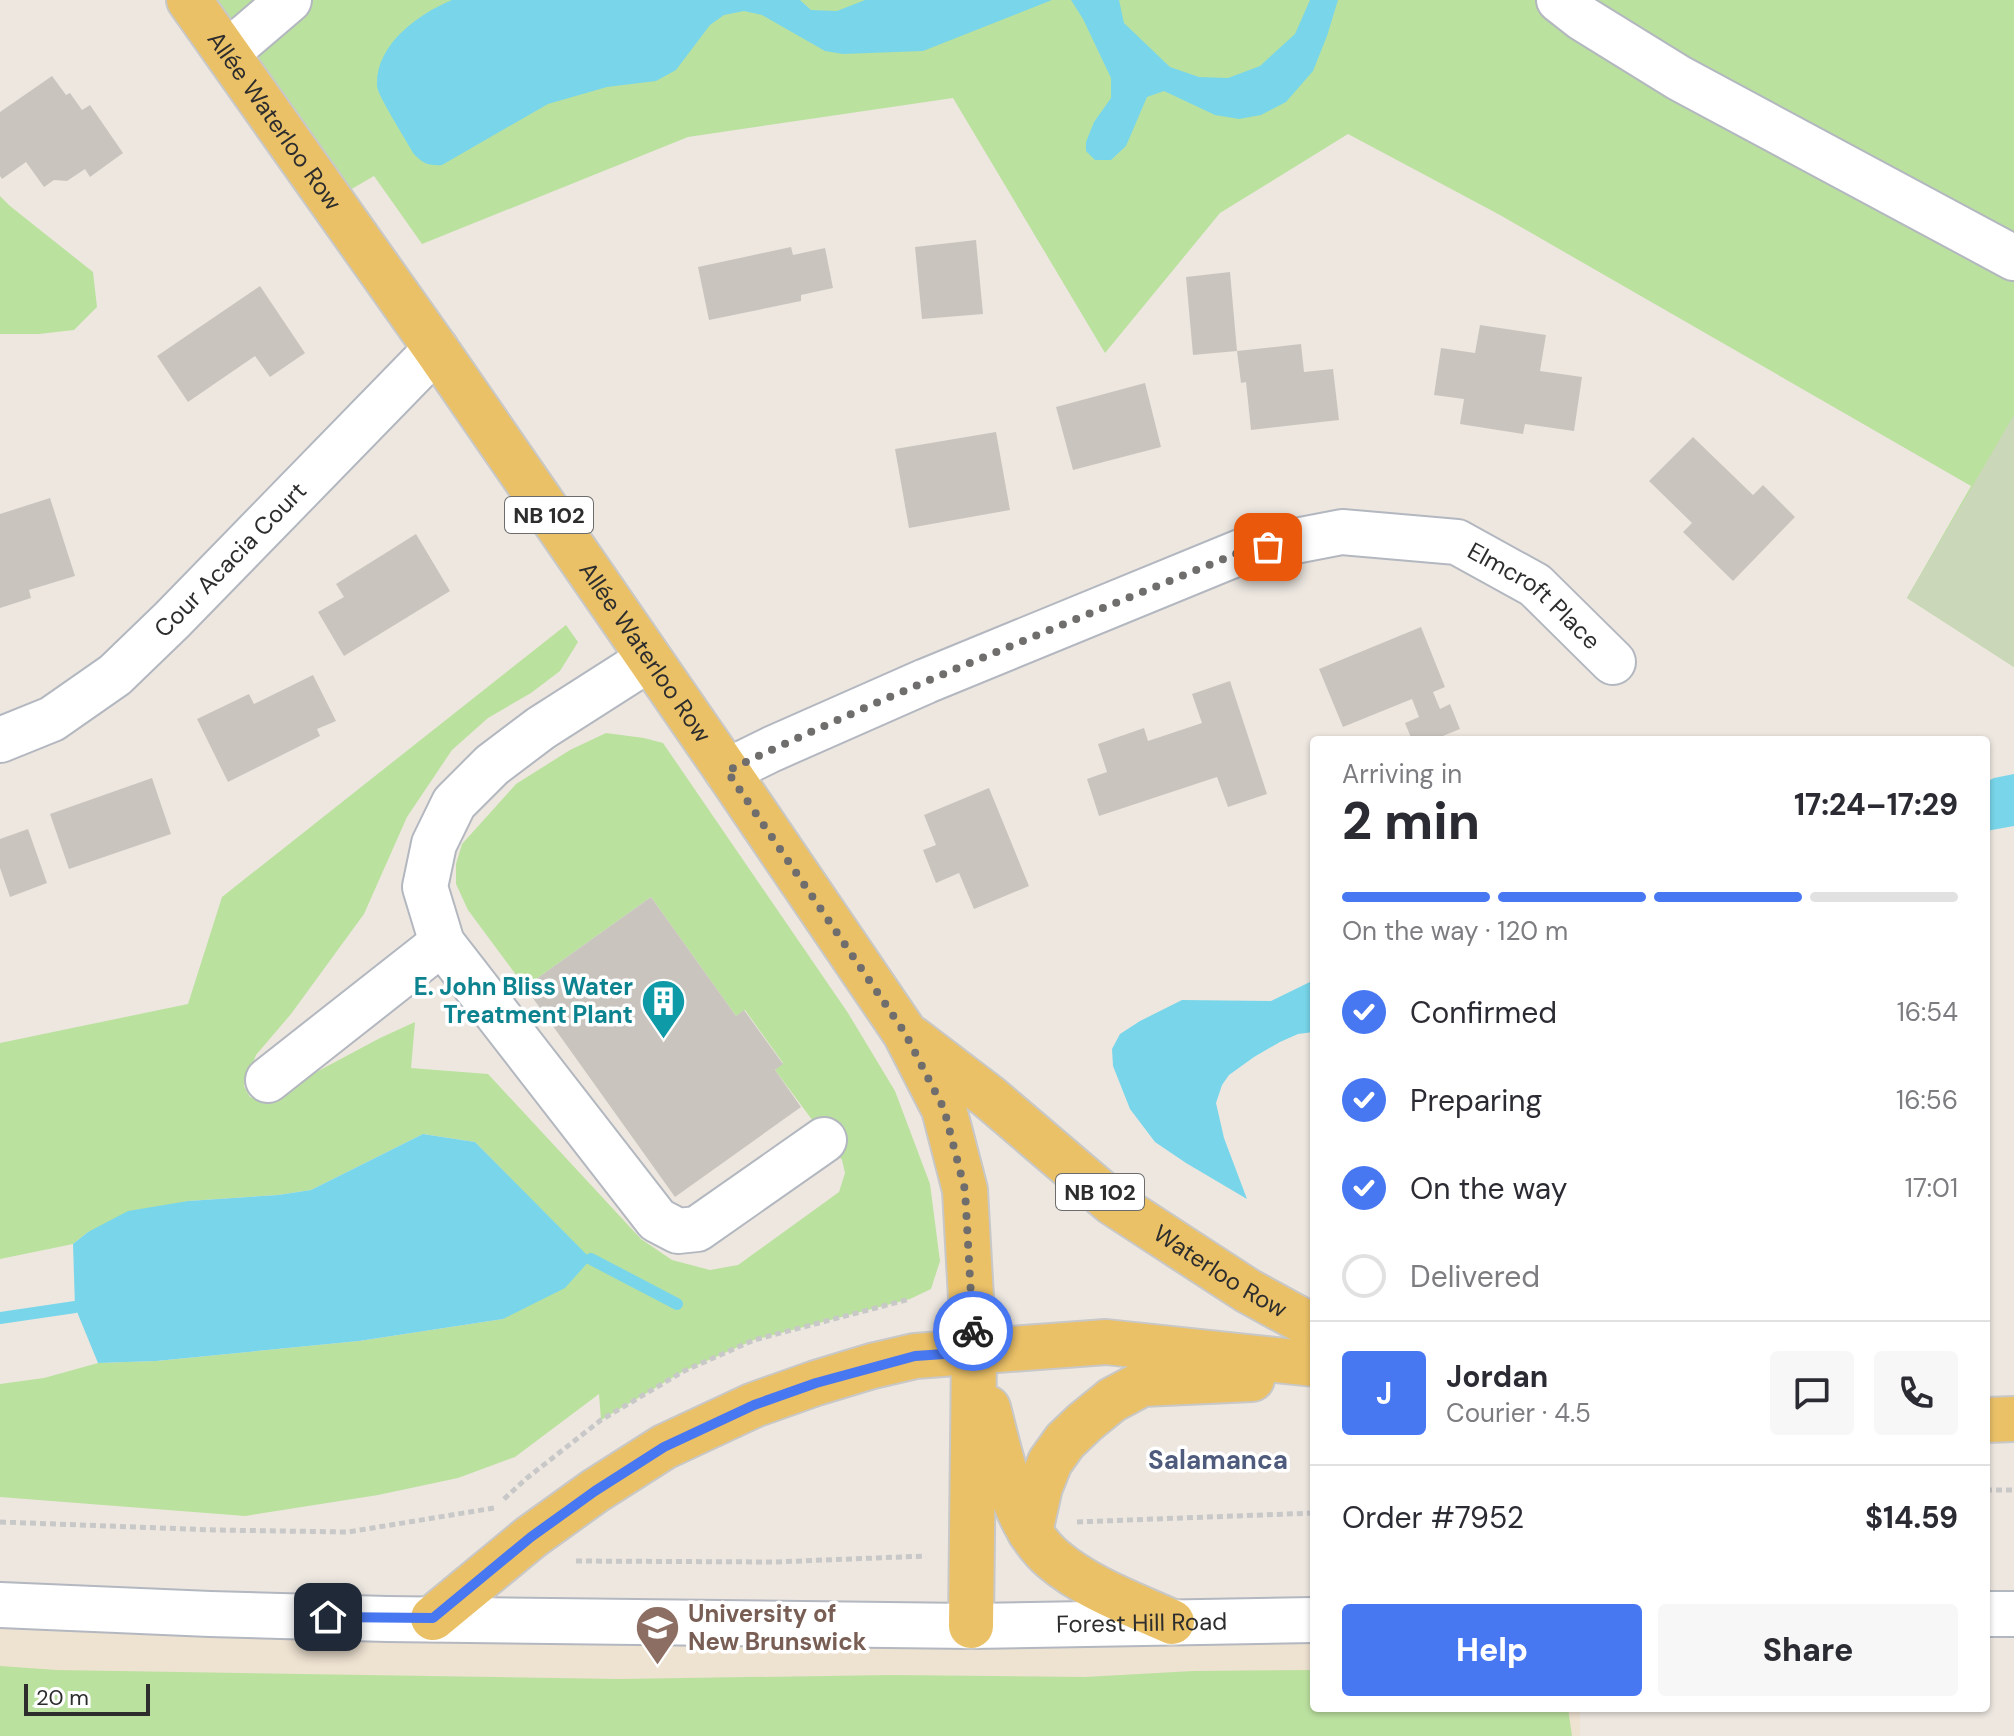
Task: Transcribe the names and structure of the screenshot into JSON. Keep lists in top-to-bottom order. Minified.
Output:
{"streets":{"main road":["Allée Waterloo Row","NB 102","Waterloo Row"],"street":["Cour Acacia Court","Elmcroft Place","Forest Hill Road"]},"crossings":[["Allée Waterloo Row","Cour Acacia Court"],["Allée Waterloo Row","Elmcroft Place"],["Allée Waterloo Row","Waterloo Row"]],"districts":["Salamanca"],"places":{"building":["E. John Bliss Water Treatment Plant"],"school or university":["University of New Brunswick"]},"scale_bar":"20 m","page":{"heading":["2 min","Arriving in","17:24–17:29"],"panel":["Jordan","Courier · 4.5","Order #7952","$14.59"],"bar":"On the way · 120 m","list":[["Confirmed","16:54"],["Preparing","16:56"],["On the way","17:01"],"Delivered"],"round":"J","buttons":["Help","Share"],"scale":"20 m"}}
